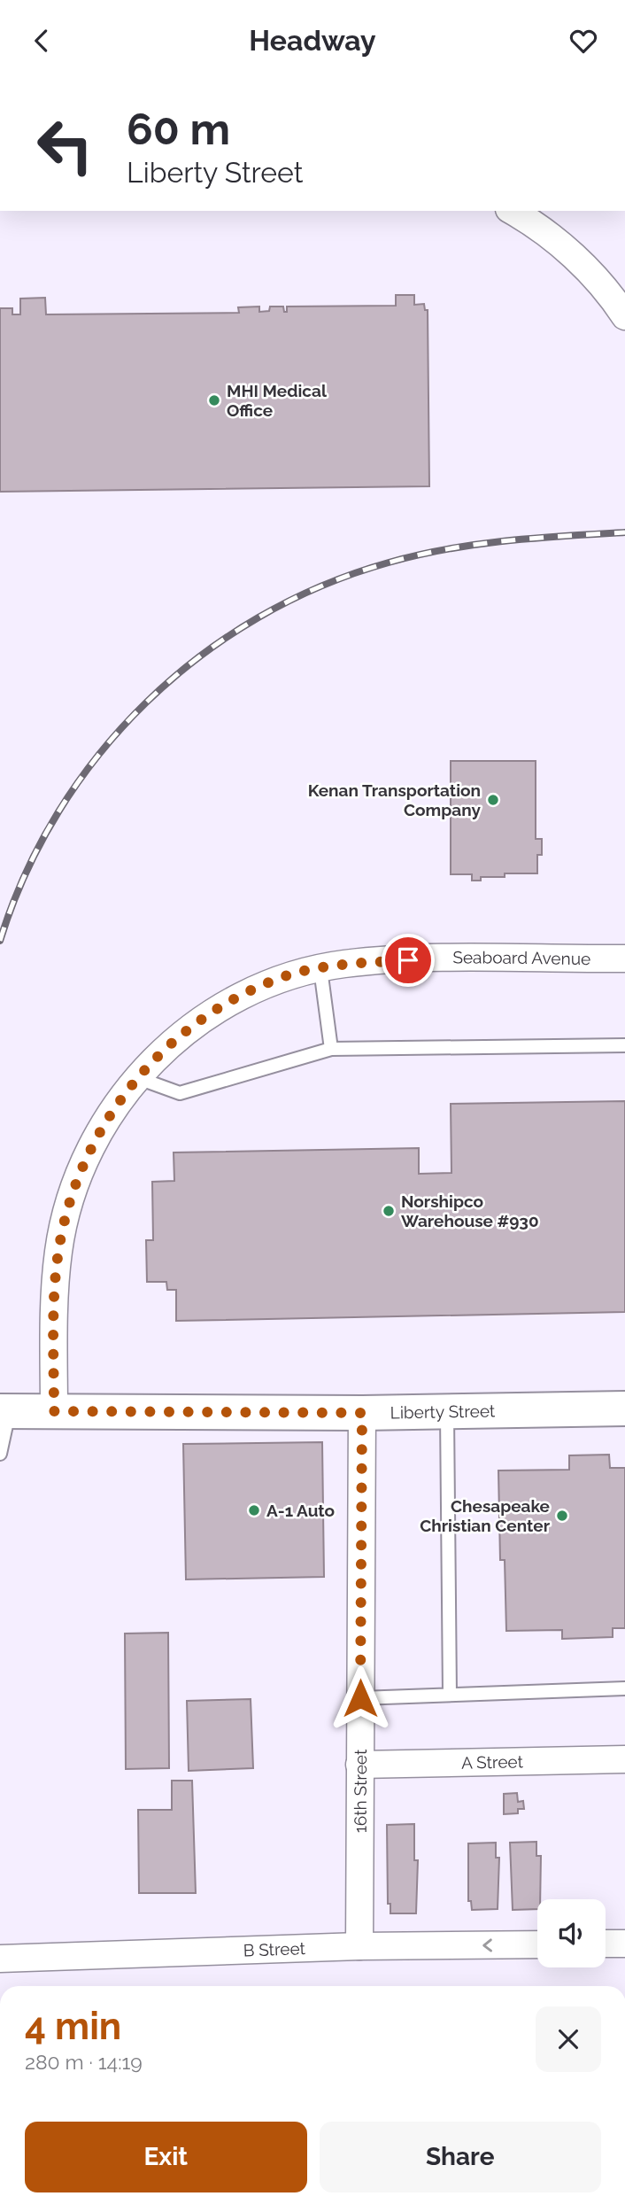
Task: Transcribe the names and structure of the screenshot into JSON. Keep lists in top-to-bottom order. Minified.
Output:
{"streets":{"main road":["Liberty Street"],"street":["Seaboard Avenue","A Street","16th Street","B Street"]},"crossings":[["Seaboard Avenue","Liberty Street"],["Liberty Street","16th Street"],["A Street","16th Street"],["16th Street","B Street"]],"places":["MHI Medical Office","Kenan Transportation Company","Norshipco Warehouse #930","A-1 Auto","Chesapeake Christian Center"],"page":{"header":"Headway","turn":["60 m","Liberty Street"],"heading":["4 min","280 m · 14:19"],"buttons":["Exit","Share"]}}
